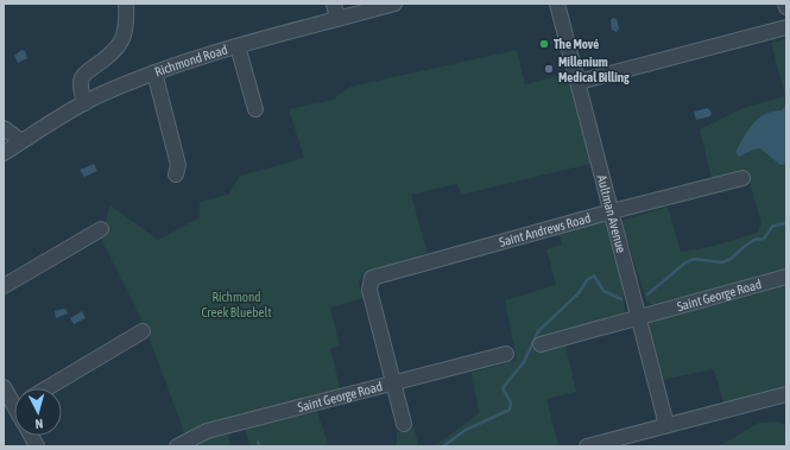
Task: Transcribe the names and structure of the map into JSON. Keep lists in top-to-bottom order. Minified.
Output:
{"streets":{"street":["Richmond Road","Aultman Avenue","Saint Andrews Road","Saint George Road"]},"crossings":[["Aultman Avenue","Saint Andrews Road"],["Aultman Avenue","Saint George Road"],["Saint Andrews Road","Saint George Road"]],"parks":["Richmond Creek Bluebelt"],"places":["The Mové","Millenium Medical Billing"],"north":"bottom"}
